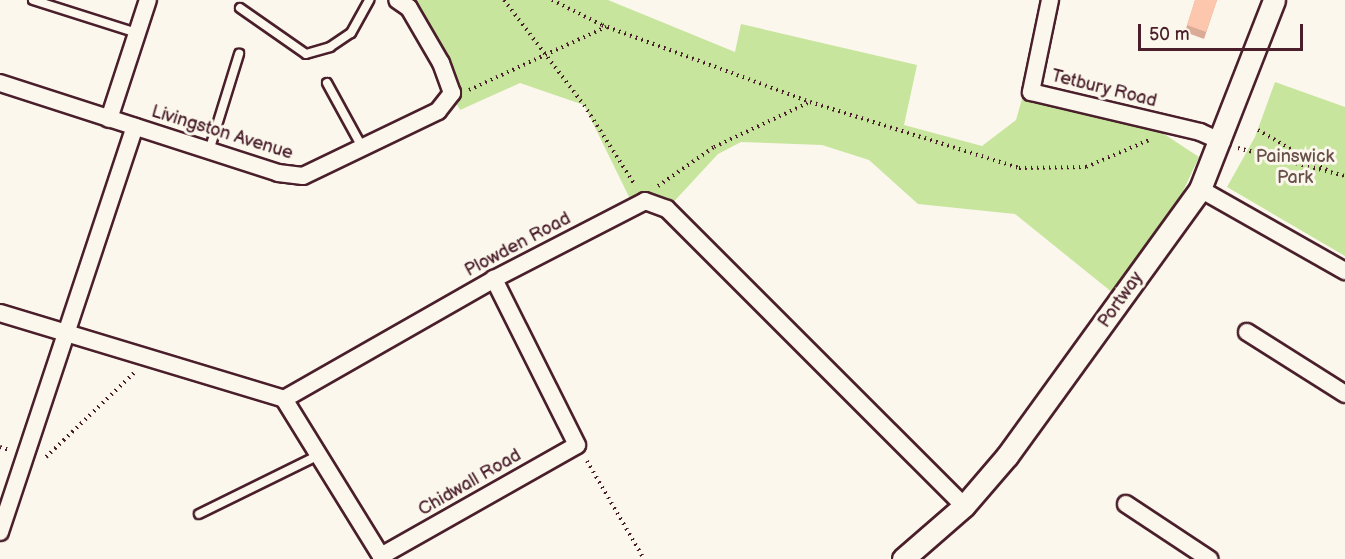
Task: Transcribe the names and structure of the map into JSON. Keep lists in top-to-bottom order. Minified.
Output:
{"streets":{"street":["Tetbury Road","Livingston Avenue","Plowden Road","Portway","Chidwall Road"]},"crossings":[["Tetbury Road","Portway"],["Plowden Road","Chidwall Road"]],"parks":["Painswick Park"],"scale_bar":"50 m"}
